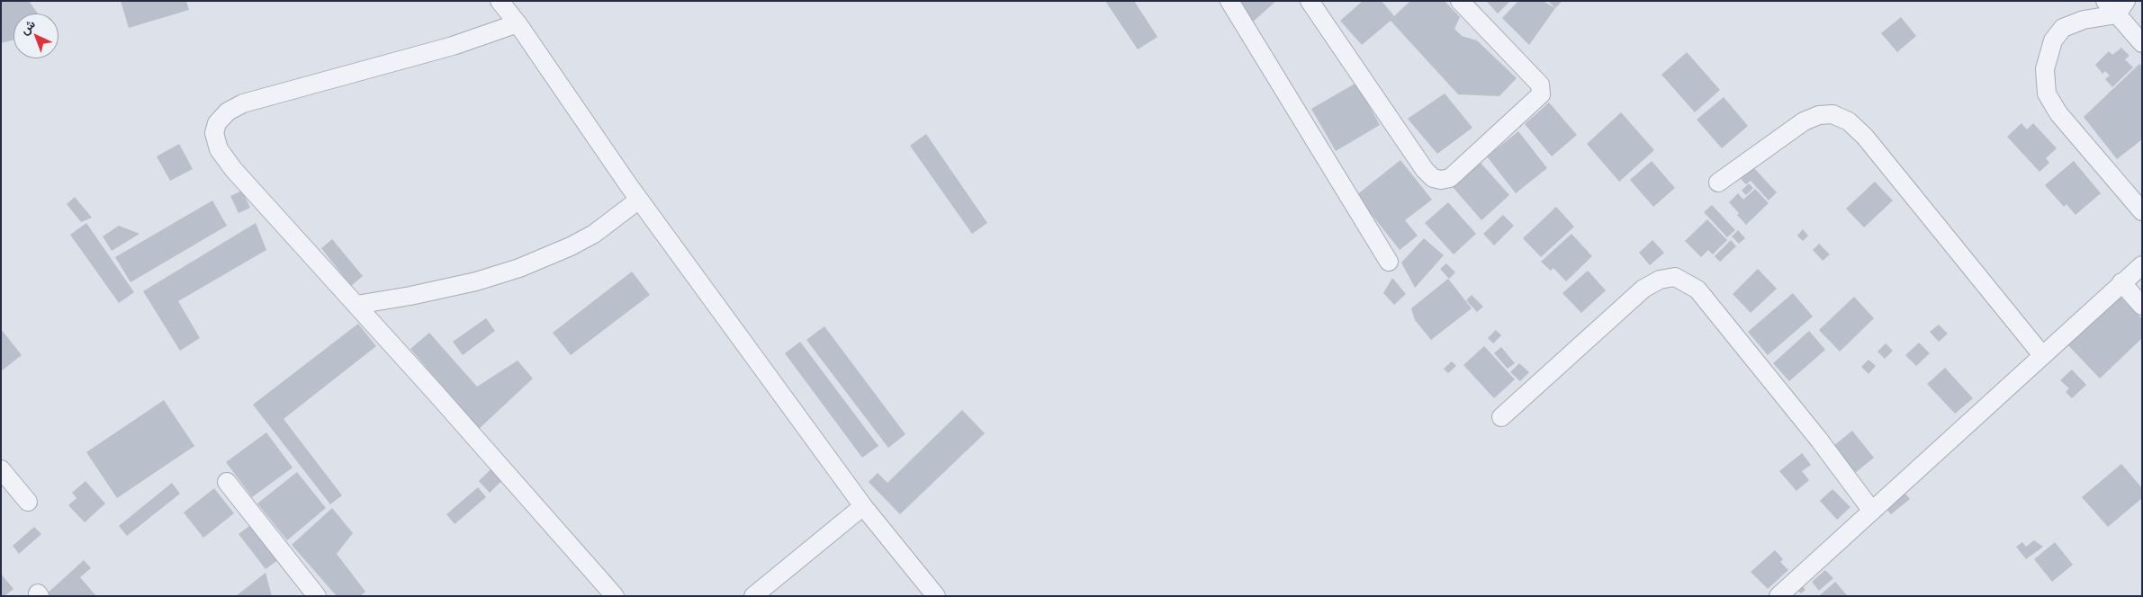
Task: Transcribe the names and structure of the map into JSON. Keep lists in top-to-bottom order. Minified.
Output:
{"north":"top left"}
